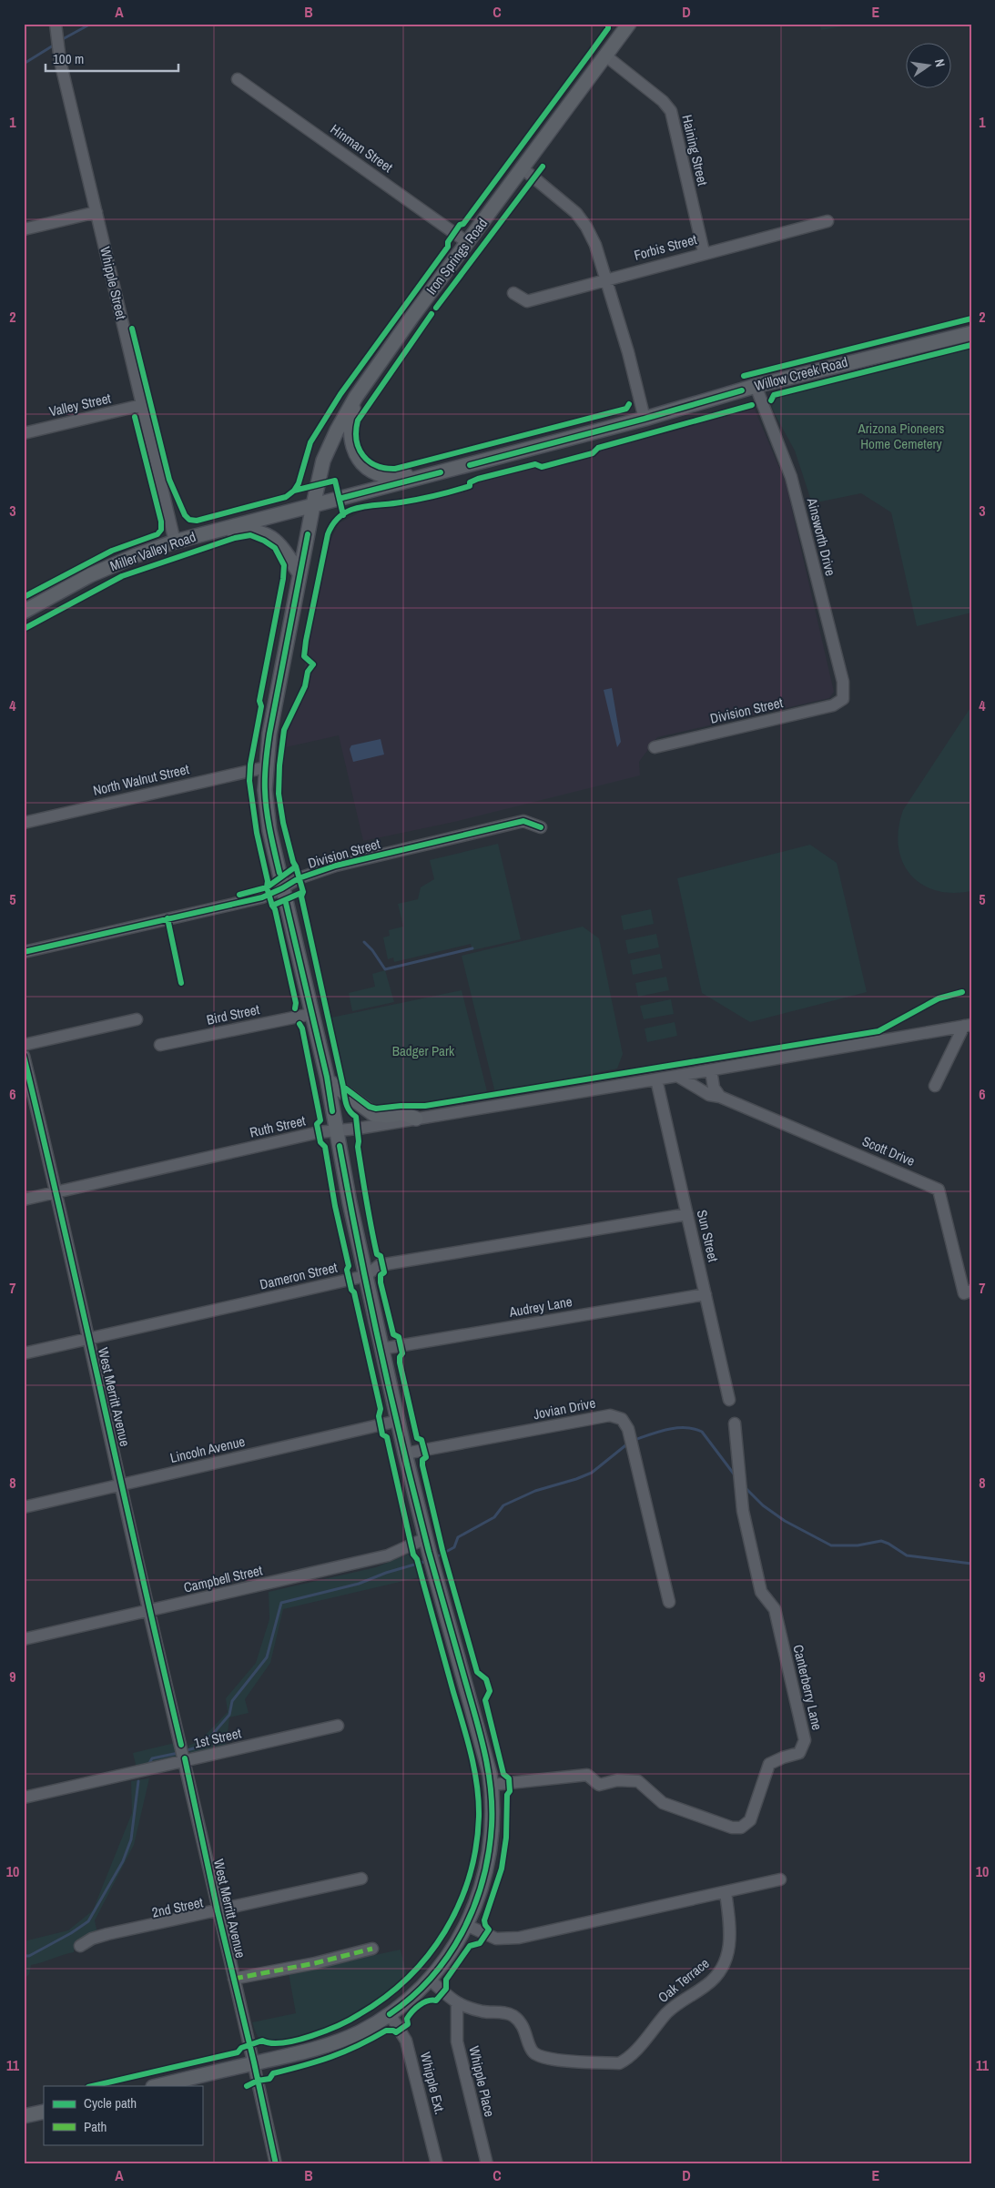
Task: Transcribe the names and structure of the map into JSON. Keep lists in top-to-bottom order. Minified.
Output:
{"streets":{"main road":["Iron Springs Road","Willow Creek Road","Miller Valley Road"],"street":["Hinman Street","Haining Street","Forbis Street","Whipple Street","Valley Street","Ainsworth Drive","Division Street","North Walnut Street","Bird Street","Ruth Street","Scott Drive","Sun Street","Dameron Street","Audrey Lane","West Merritt Avenue","Jovian Drive","Lincoln Avenue","Campbell Street","Canterberry Lane","1st Street","2nd Street","Oak Terrace","Whipple Place","Whipple Ext."]},"crossings":[["Hinman Street","Iron Springs Road"],["Haining Street","Forbis Street"],["Haining Street","Iron Springs Road"],["Iron Springs Road","Willow Creek Road"],["Whipple Street","Valley Street"],["Whipple Street","Miller Valley Road"],["Willow Creek Road","Ainsworth Drive"],["Willow Creek Road","Miller Valley Road"],["Ainsworth Drive","Division Street"],["Ruth Street","Scott Drive"],["Ruth Street","Sun Street"],["Ruth Street","West Merritt Avenue"],["Sun Street","Dameron Street"],["Sun Street","Audrey Lane"],["Dameron Street","West Merritt Avenue"],["West Merritt Avenue","Lincoln Avenue"],["West Merritt Avenue","Campbell Street"],["West Merritt Avenue","1st Street"],["West Merritt Avenue","2nd Street"],["Oak Terrace","Whipple Place"]],"parks":["Arizona Pioneers Home Cemetery","Badger Park"],"legend":["Cycle path","Path"],"scale_bar":"100 m","north":"right","grid":{"columns":["A","B","C","D","E"],"rows":["1","2","3","4","5","6","7","8","9","10","11"]}}
